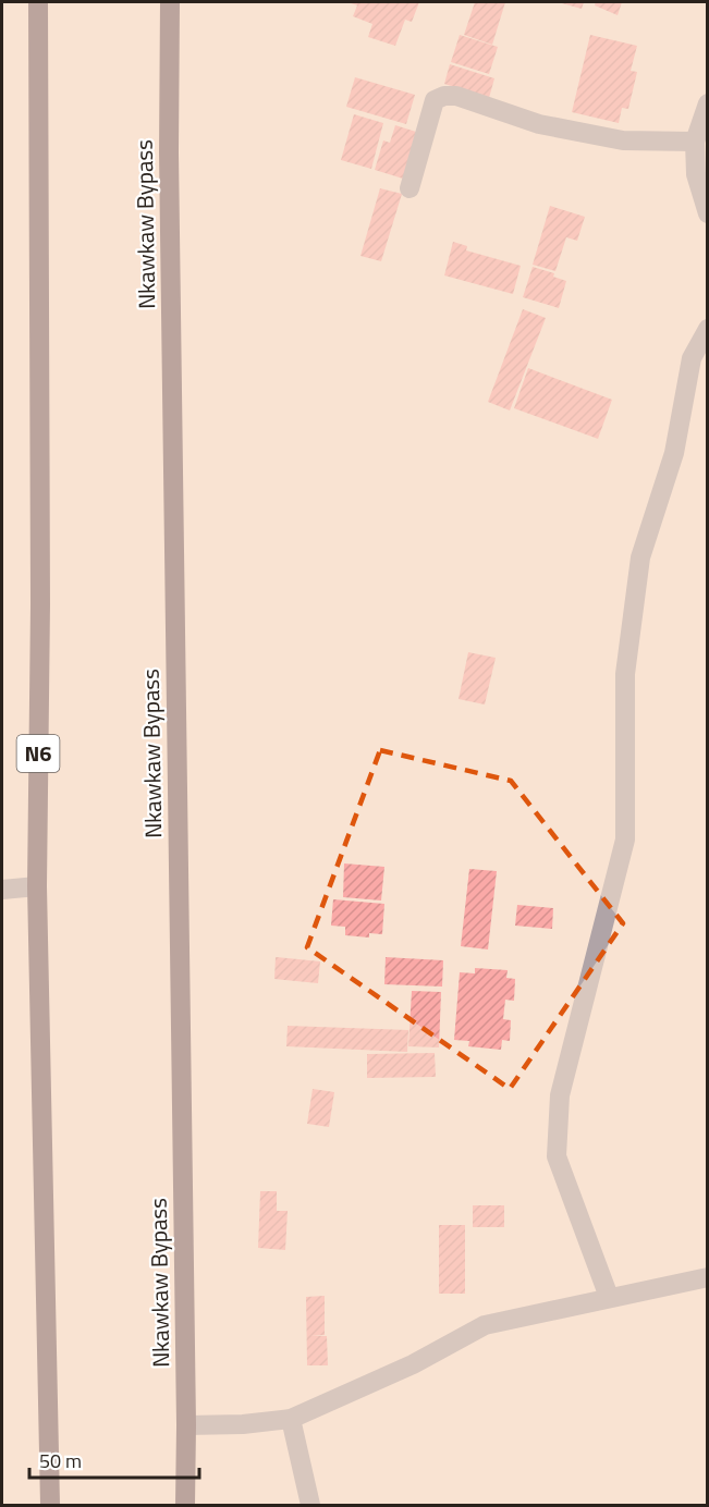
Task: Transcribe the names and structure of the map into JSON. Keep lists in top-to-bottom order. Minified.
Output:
{"streets":{"highway":["Nkawkaw Bypass","N6"]},"scale_bar":"50 m"}
